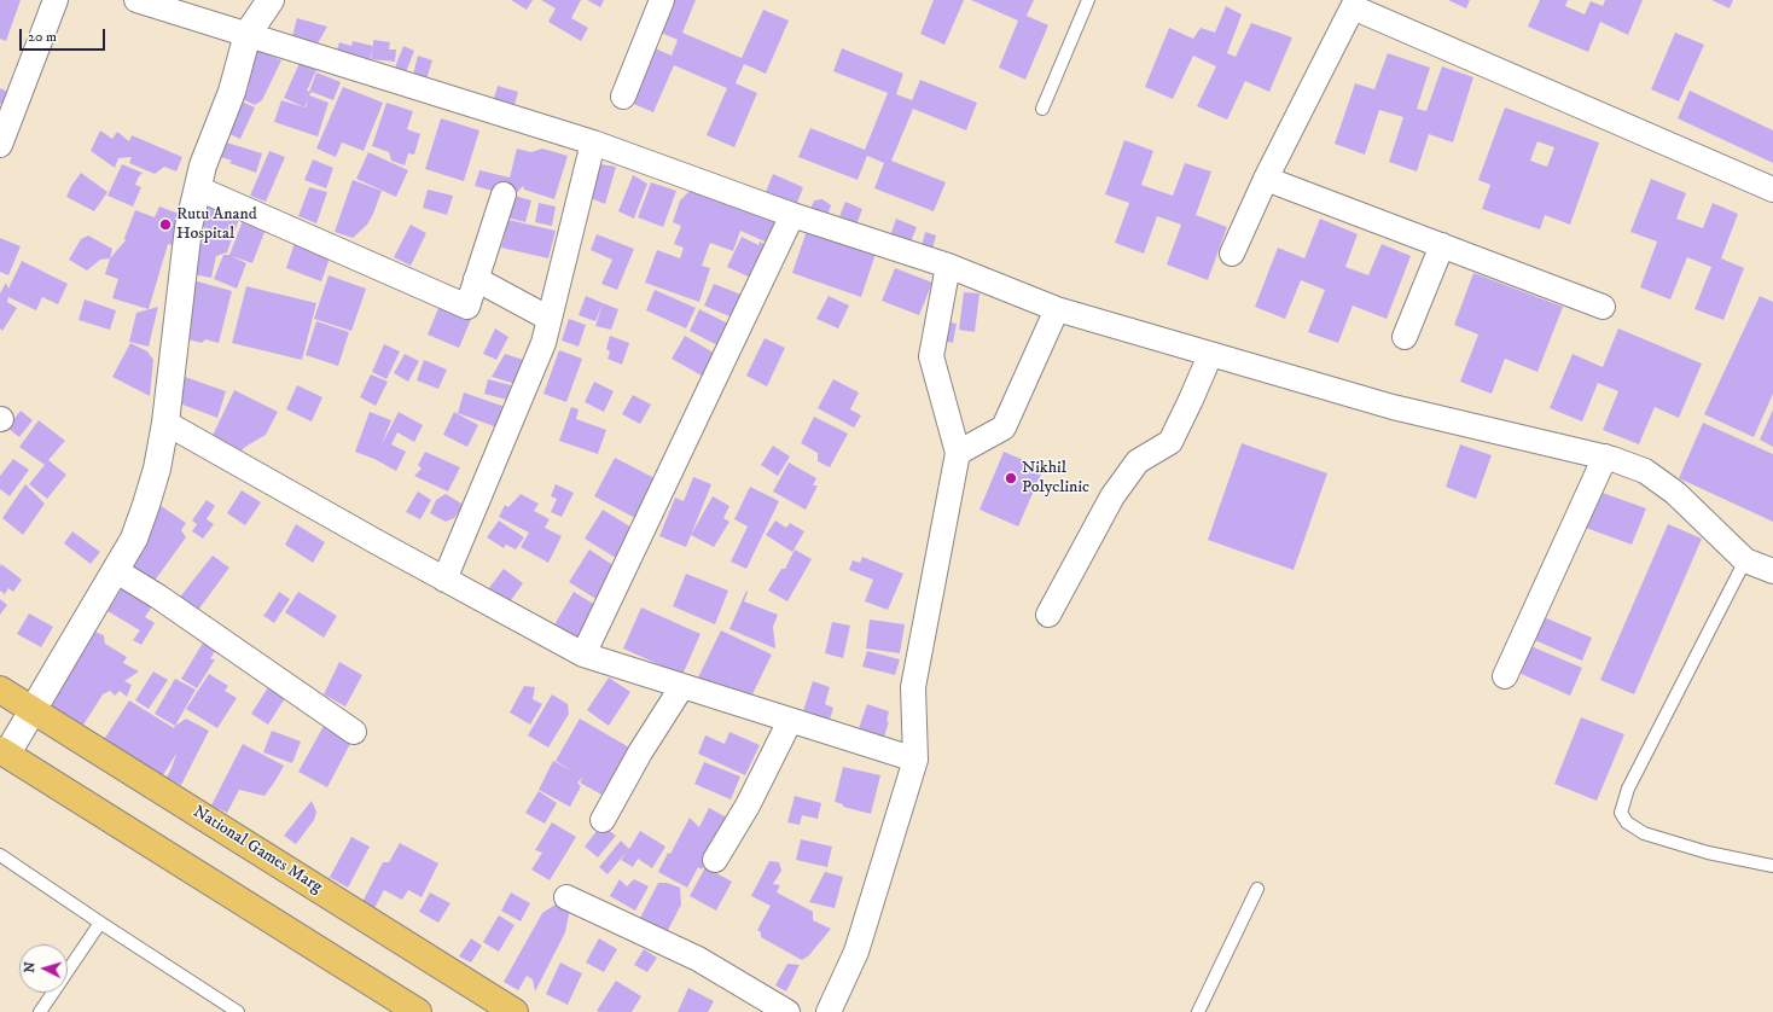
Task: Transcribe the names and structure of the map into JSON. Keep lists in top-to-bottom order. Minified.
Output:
{"streets":{"main road":["National Games Marg"]},"places":["Rutu Anand Hospital","Nikhil Polyclinic"],"scale_bar":"20 m","north":"left"}
